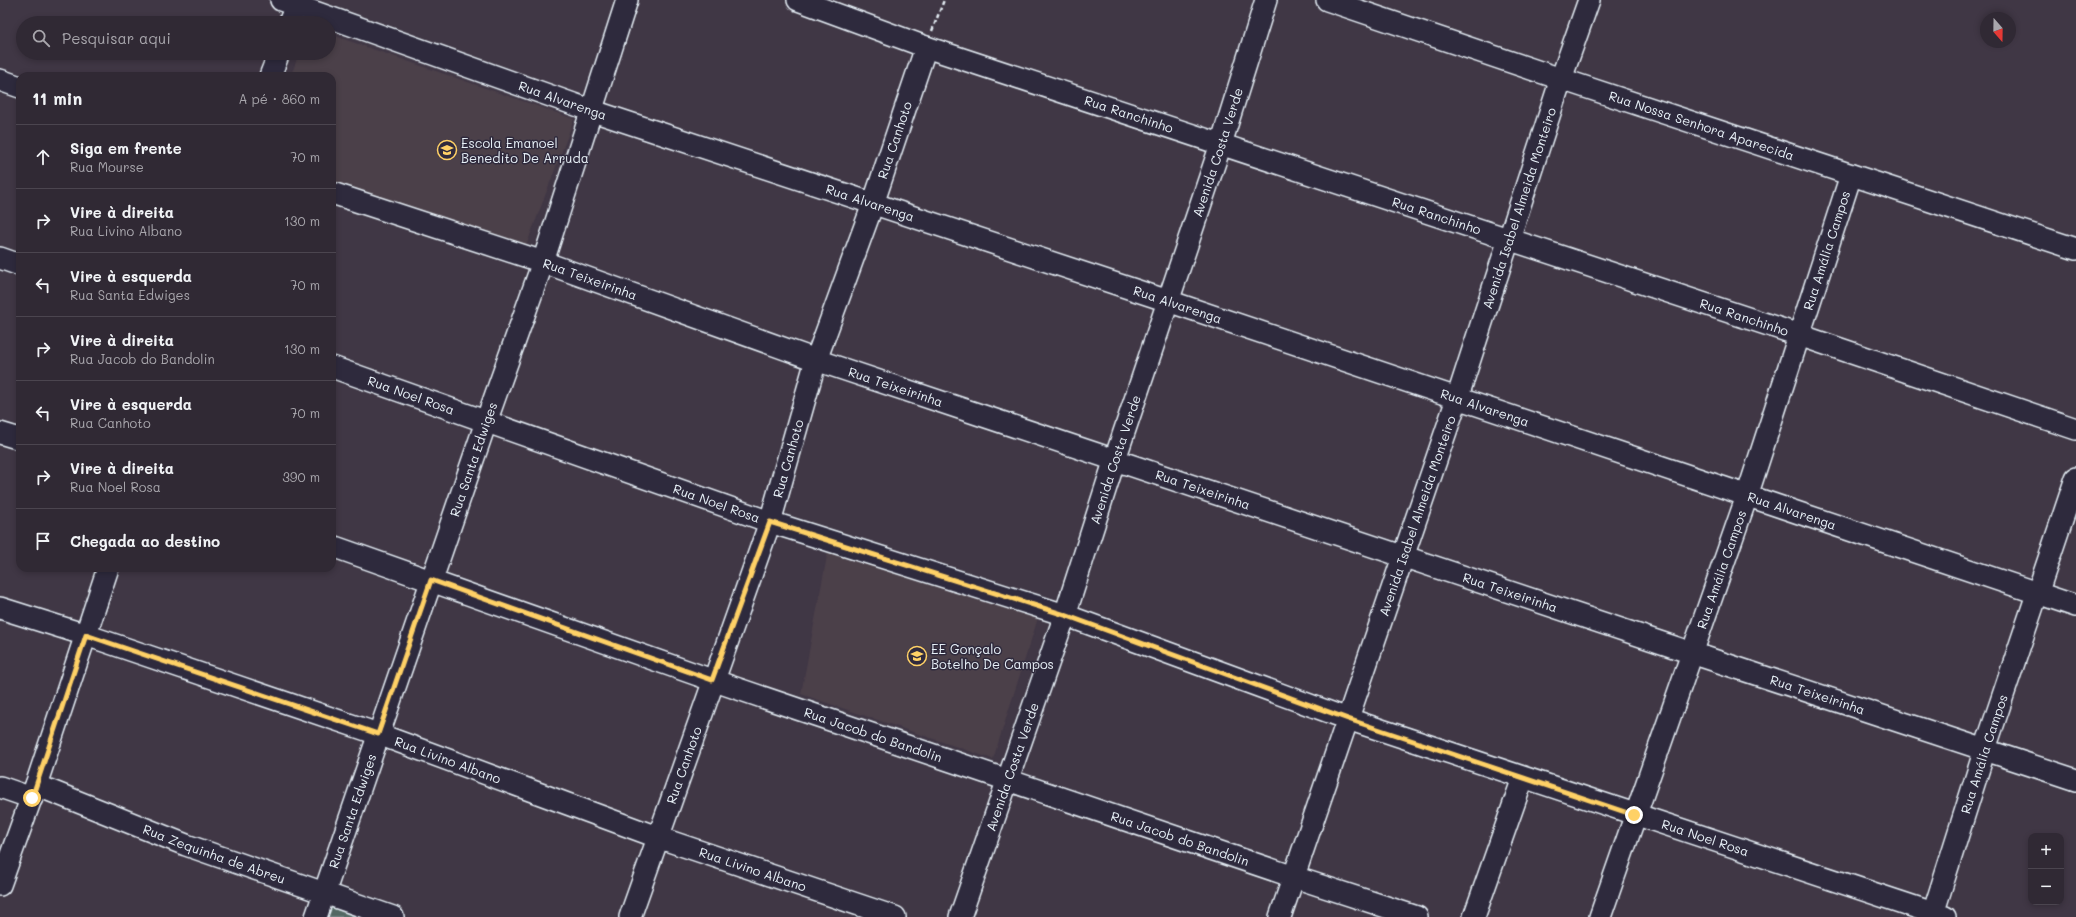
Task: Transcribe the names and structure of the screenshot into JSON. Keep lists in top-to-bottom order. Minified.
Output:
{"streets":{"street":["Rua Alvarenga","Rua Ranchinho","Rua Nossa Senhora Aparecida","Rua Canhoto","Avenida Costa Verde","Avenida Isabel Almeida Monteiro","Rua Amália Campos","Rua Teixeirinha","Rua Noel Rosa","Rua Santa Edwiges","Rua Jacob do Bandolin","Rua Livino Albano","Rua Zequinha de Abreu"]},"crossings":[["Rua Alvarenga","Rua Canhoto"],["Rua Alvarenga","Avenida Costa Verde"],["Rua Alvarenga","Avenida Isabel Almeida Monteiro"],["Rua Alvarenga","Rua Amália Campos"],["Rua Alvarenga","Rua Santa Edwiges"],["Rua Ranchinho","Rua Canhoto"],["Rua Ranchinho","Avenida Costa Verde"],["Rua Ranchinho","Avenida Isabel Almeida Monteiro"],["Rua Ranchinho","Rua Amália Campos"],["Rua Nossa Senhora Aparecida","Avenida Isabel Almeida Monteiro"],["Rua Nossa Senhora Aparecida","Rua Amália Campos"],["Rua Canhoto","Rua Teixeirinha"],["Rua Canhoto","Rua Noel Rosa"],["Rua Canhoto","Rua Jacob do Bandolin"],["Rua Canhoto","Rua Livino Albano"],["Avenida Costa Verde","Rua Teixeirinha"],["Avenida Costa Verde","Rua Noel Rosa"],["Avenida Costa Verde","Rua Jacob do Bandolin"],["Avenida Isabel Almeida Monteiro","Rua Teixeirinha"],["Avenida Isabel Almeida Monteiro","Rua Noel Rosa"],["Avenida Isabel Almeida Monteiro","Rua Jacob do Bandolin"],["Rua Amália Campos","Rua Teixeirinha"],["Rua Amália Campos","Rua Noel Rosa"],["Rua Teixeirinha","Rua Santa Edwiges"],["Rua Noel Rosa","Rua Santa Edwiges"],["Rua Santa Edwiges","Rua Jacob do Bandolin"],["Rua Santa Edwiges","Rua Livino Albano"],["Rua Santa Edwiges","Rua Zequinha de Abreu"]],"places":{"school or university":["Escola Emanoel Benedito De Arruda","EE Gonçalo Botelho De Campos"]},"north":"bottom","page":{"search":"Pesquisar aqui","heading":["11 min","A pé · 860 m"],"list":[["Siga em frente","Rua Mourse","70 m"],["Vire à direita","Rua Livino Albano","130 m"],["Vire à esquerda","Rua Santa Edwiges","70 m"],["Vire à direita","Rua Jacob do Bandolin","130 m"],["Vire à esquerda","Rua Canhoto","70 m"],["Vire à direita","Rua Noel Rosa","390 m"],"Chegada ao destino"],"map_buttons":["+","−"]}}
